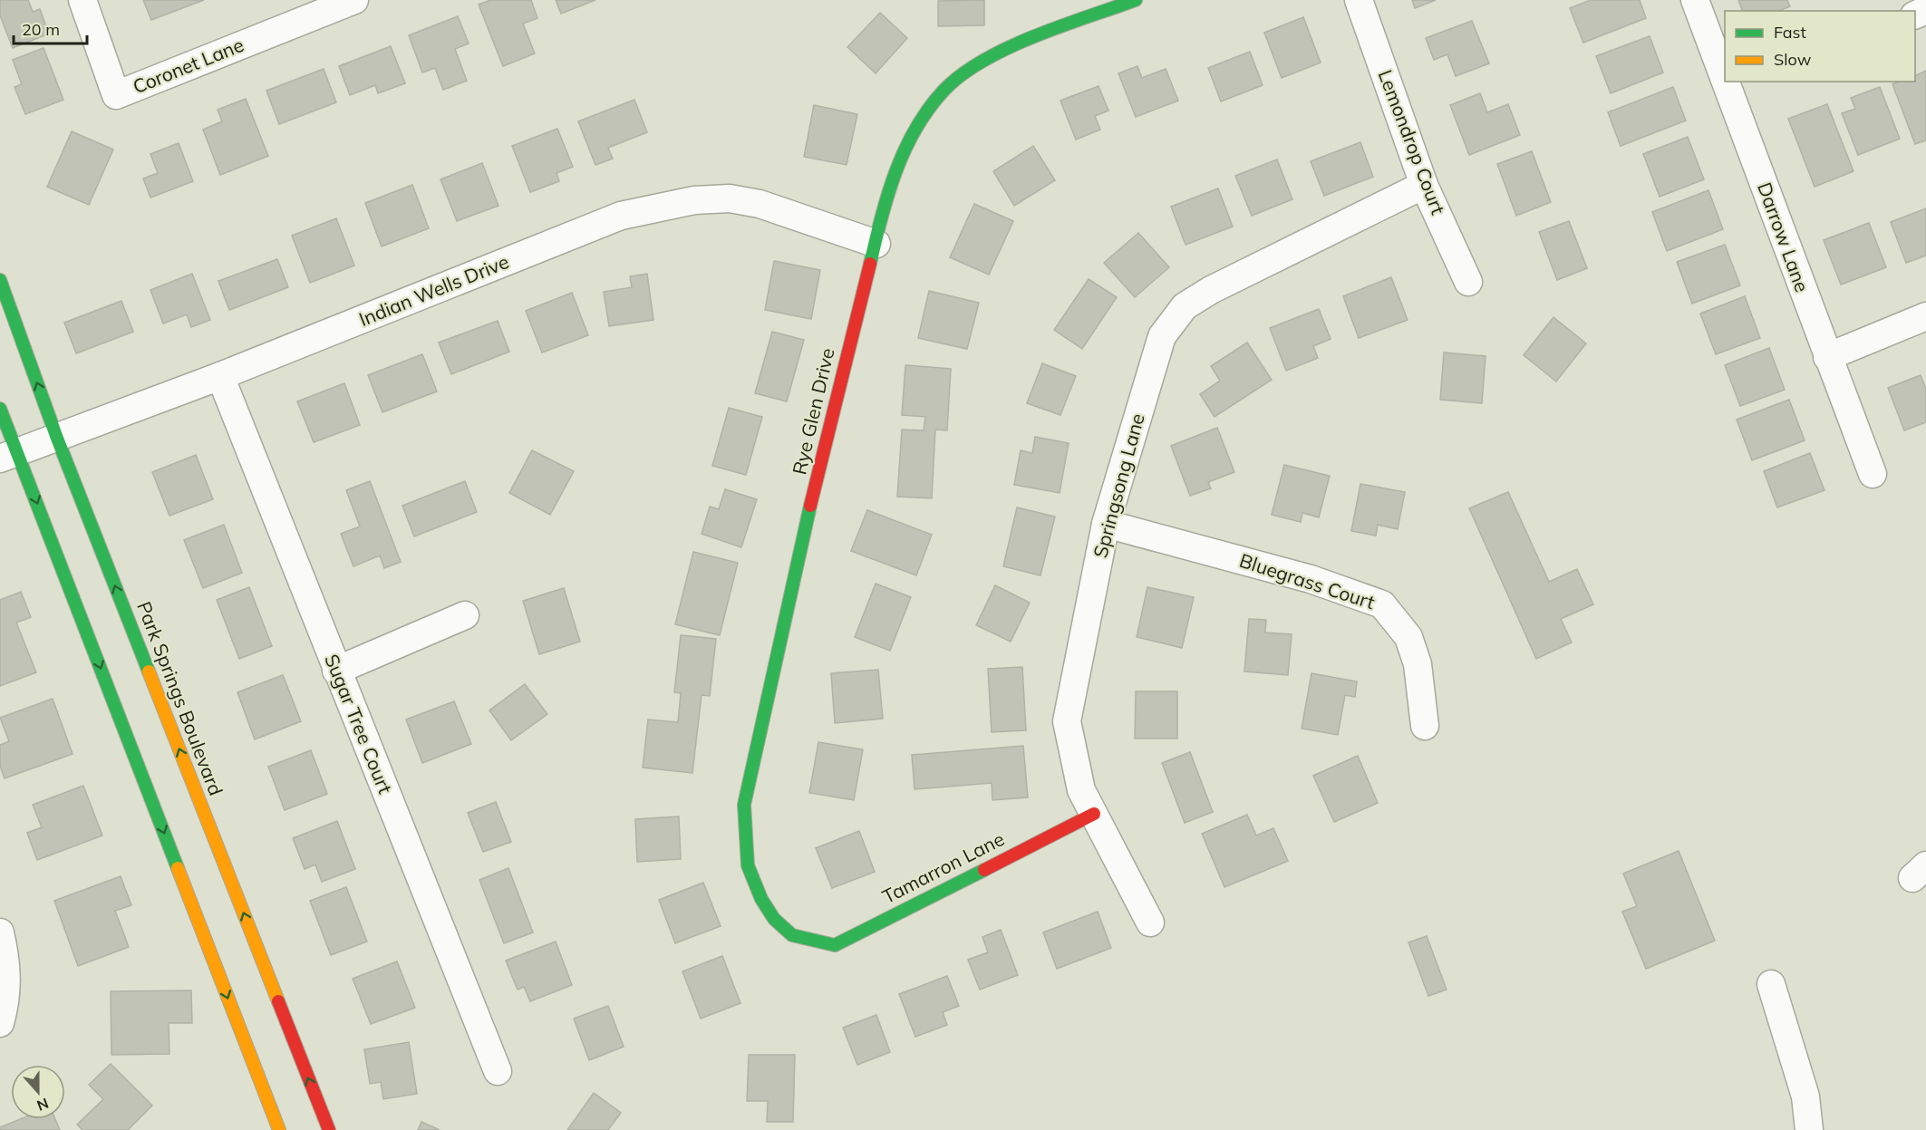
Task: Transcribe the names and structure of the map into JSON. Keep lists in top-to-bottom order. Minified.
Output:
{"streets":{"main road":["Rye Glen Drive","Park Springs Boulevard","Tamarron Lane"],"street":["Coronet Lane","Lemondrop Court","Darrow Lane","Indian Wells Drive","Springsong Lane","Bluegrass Court","Sugar Tree Court"]},"crossings":[["Lemondrop Court","Springsong Lane"],["Indian Wells Drive","Rye Glen Drive"],["Indian Wells Drive","Park Springs Boulevard"],["Indian Wells Drive","Sugar Tree Court"],["Rye Glen Drive","Tamarron Lane"],["Springsong Lane","Bluegrass Court"],["Springsong Lane","Tamarron Lane"]],"legend":["Fast","Slow"],"scale_bar":"20 m","north":"bottom"}
